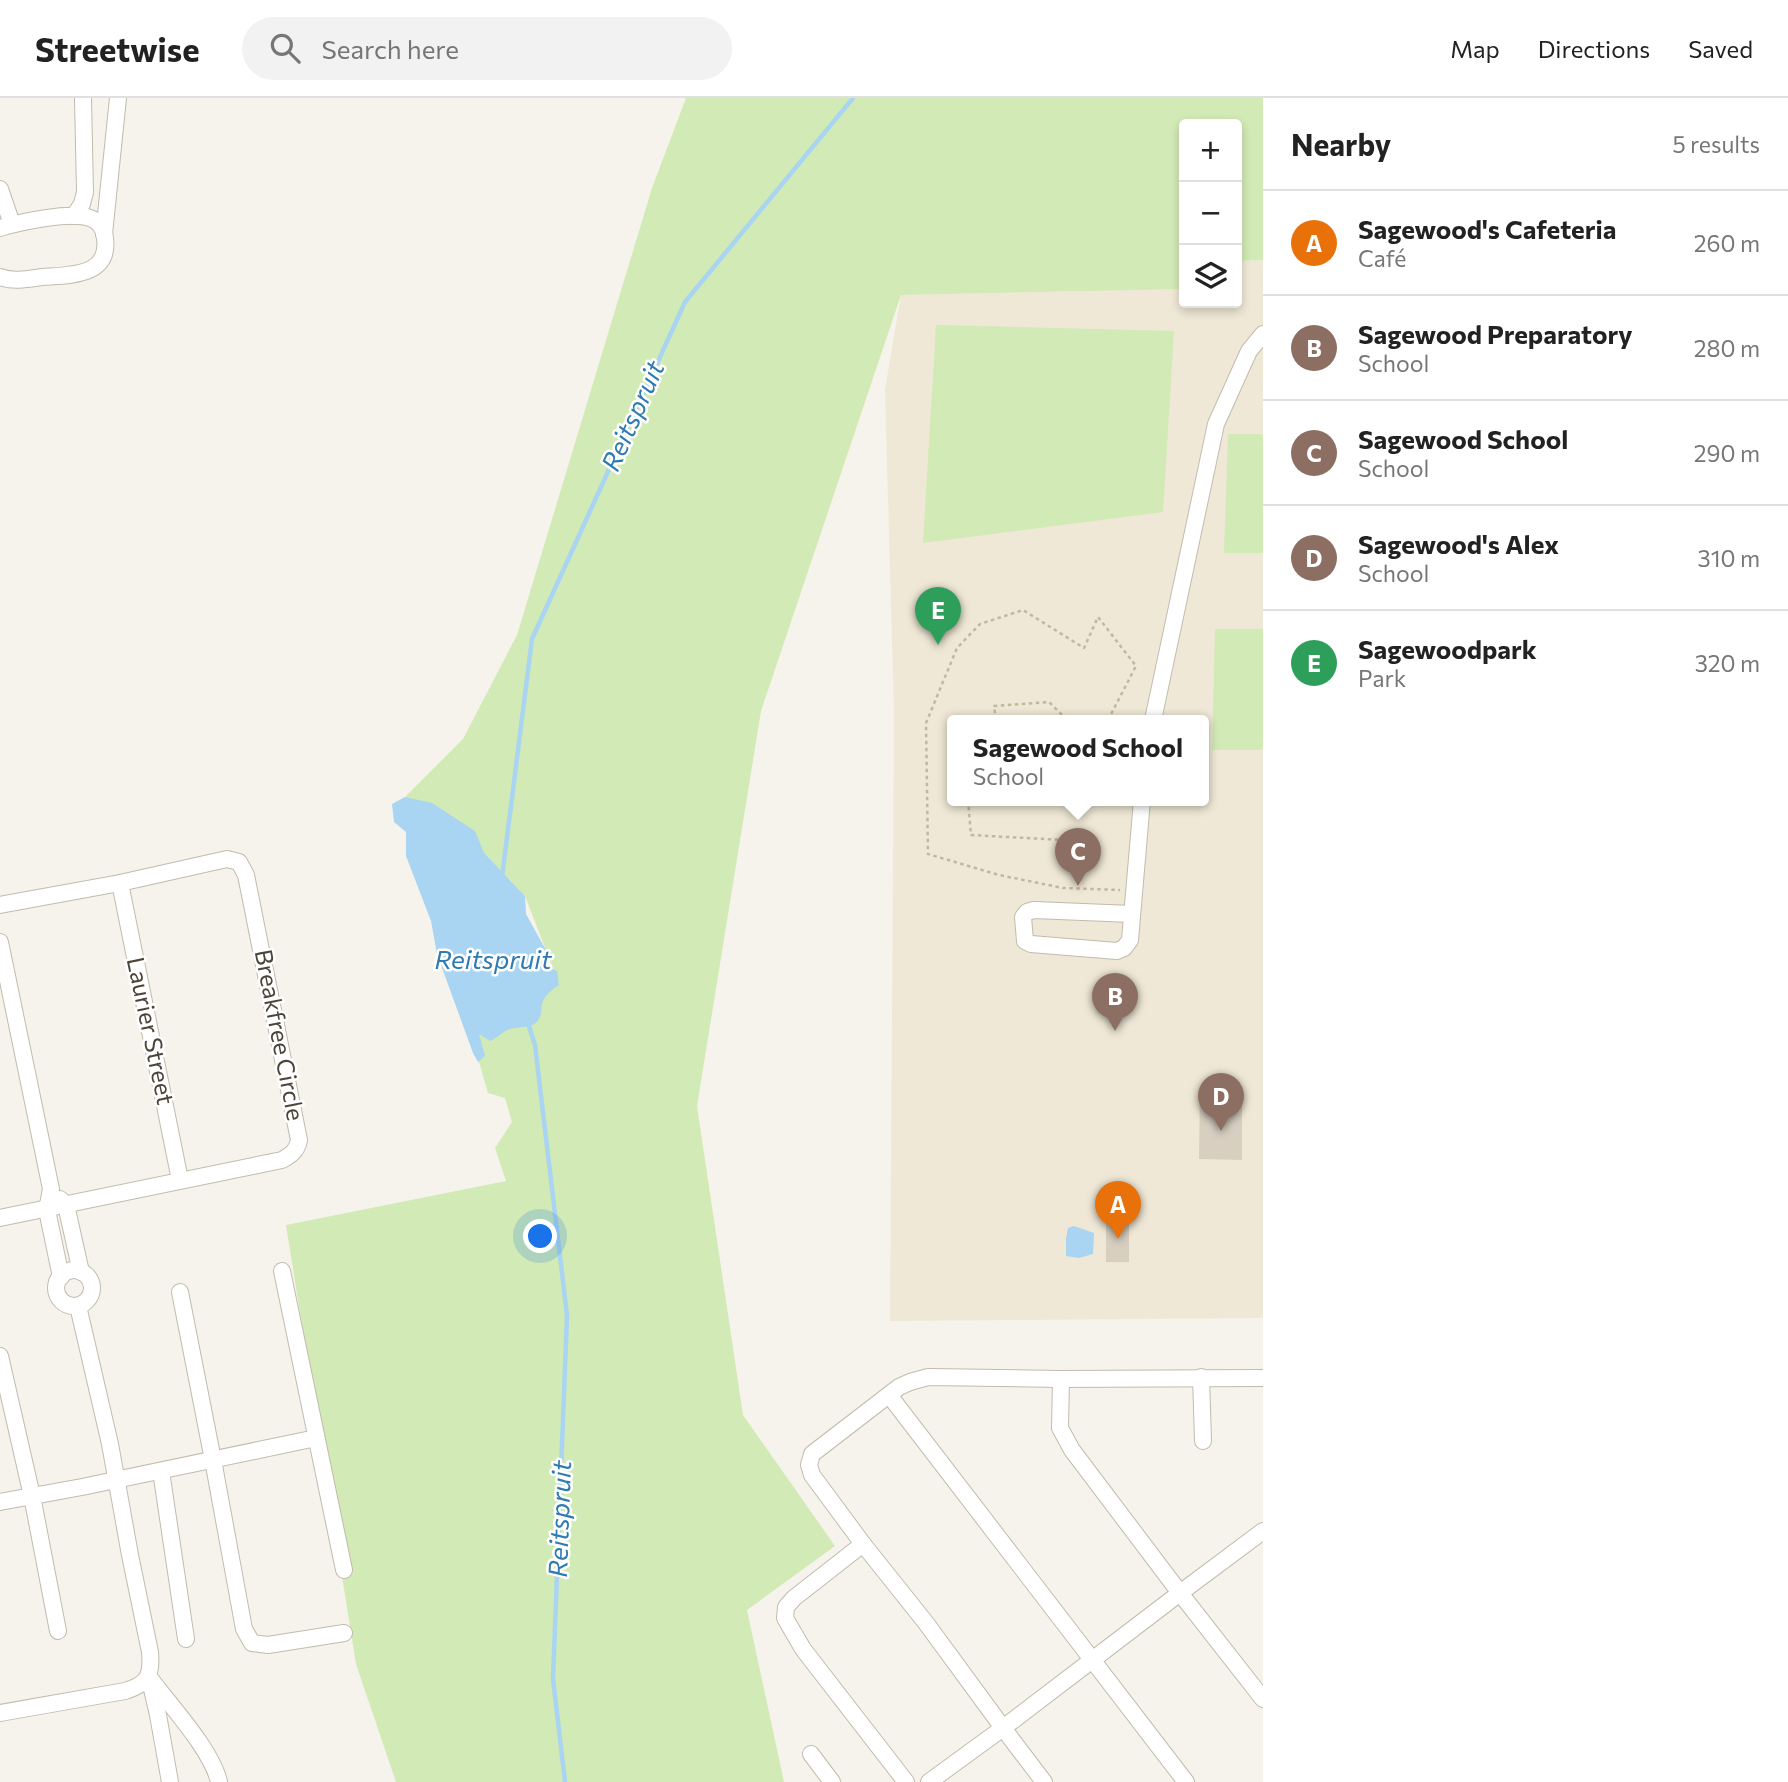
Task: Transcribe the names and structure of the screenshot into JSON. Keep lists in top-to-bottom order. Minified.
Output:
{"streets":{"street":["Laurier Street","Breakfree Circle"]},"crossings":[["Laurier Street","Breakfree Circle"]],"water":["Reitspruit"],"page":{"header":"Streetwise","search":"Search here","nav":["Map","Directions","Saved"],"heading":["Nearby","5 results"],"map_buttons":["+","−"],"list":[{"mark":"A","name":"Sagewood's Cafeteria","note":"Café","value":"260 m"},{"mark":"B","name":"Sagewood Preparatory","note":"School","value":"280 m"},{"mark":"C","name":"Sagewood School","note":"School","value":"290 m"},{"mark":"D","name":"Sagewood's Alex","note":"School","value":"310 m"},{"mark":"E","name":"Sagewoodpark","note":"Park","value":"320 m"}],"pins":["E","C","B","D","A"],"popup":["Sagewood School","School"]}}
